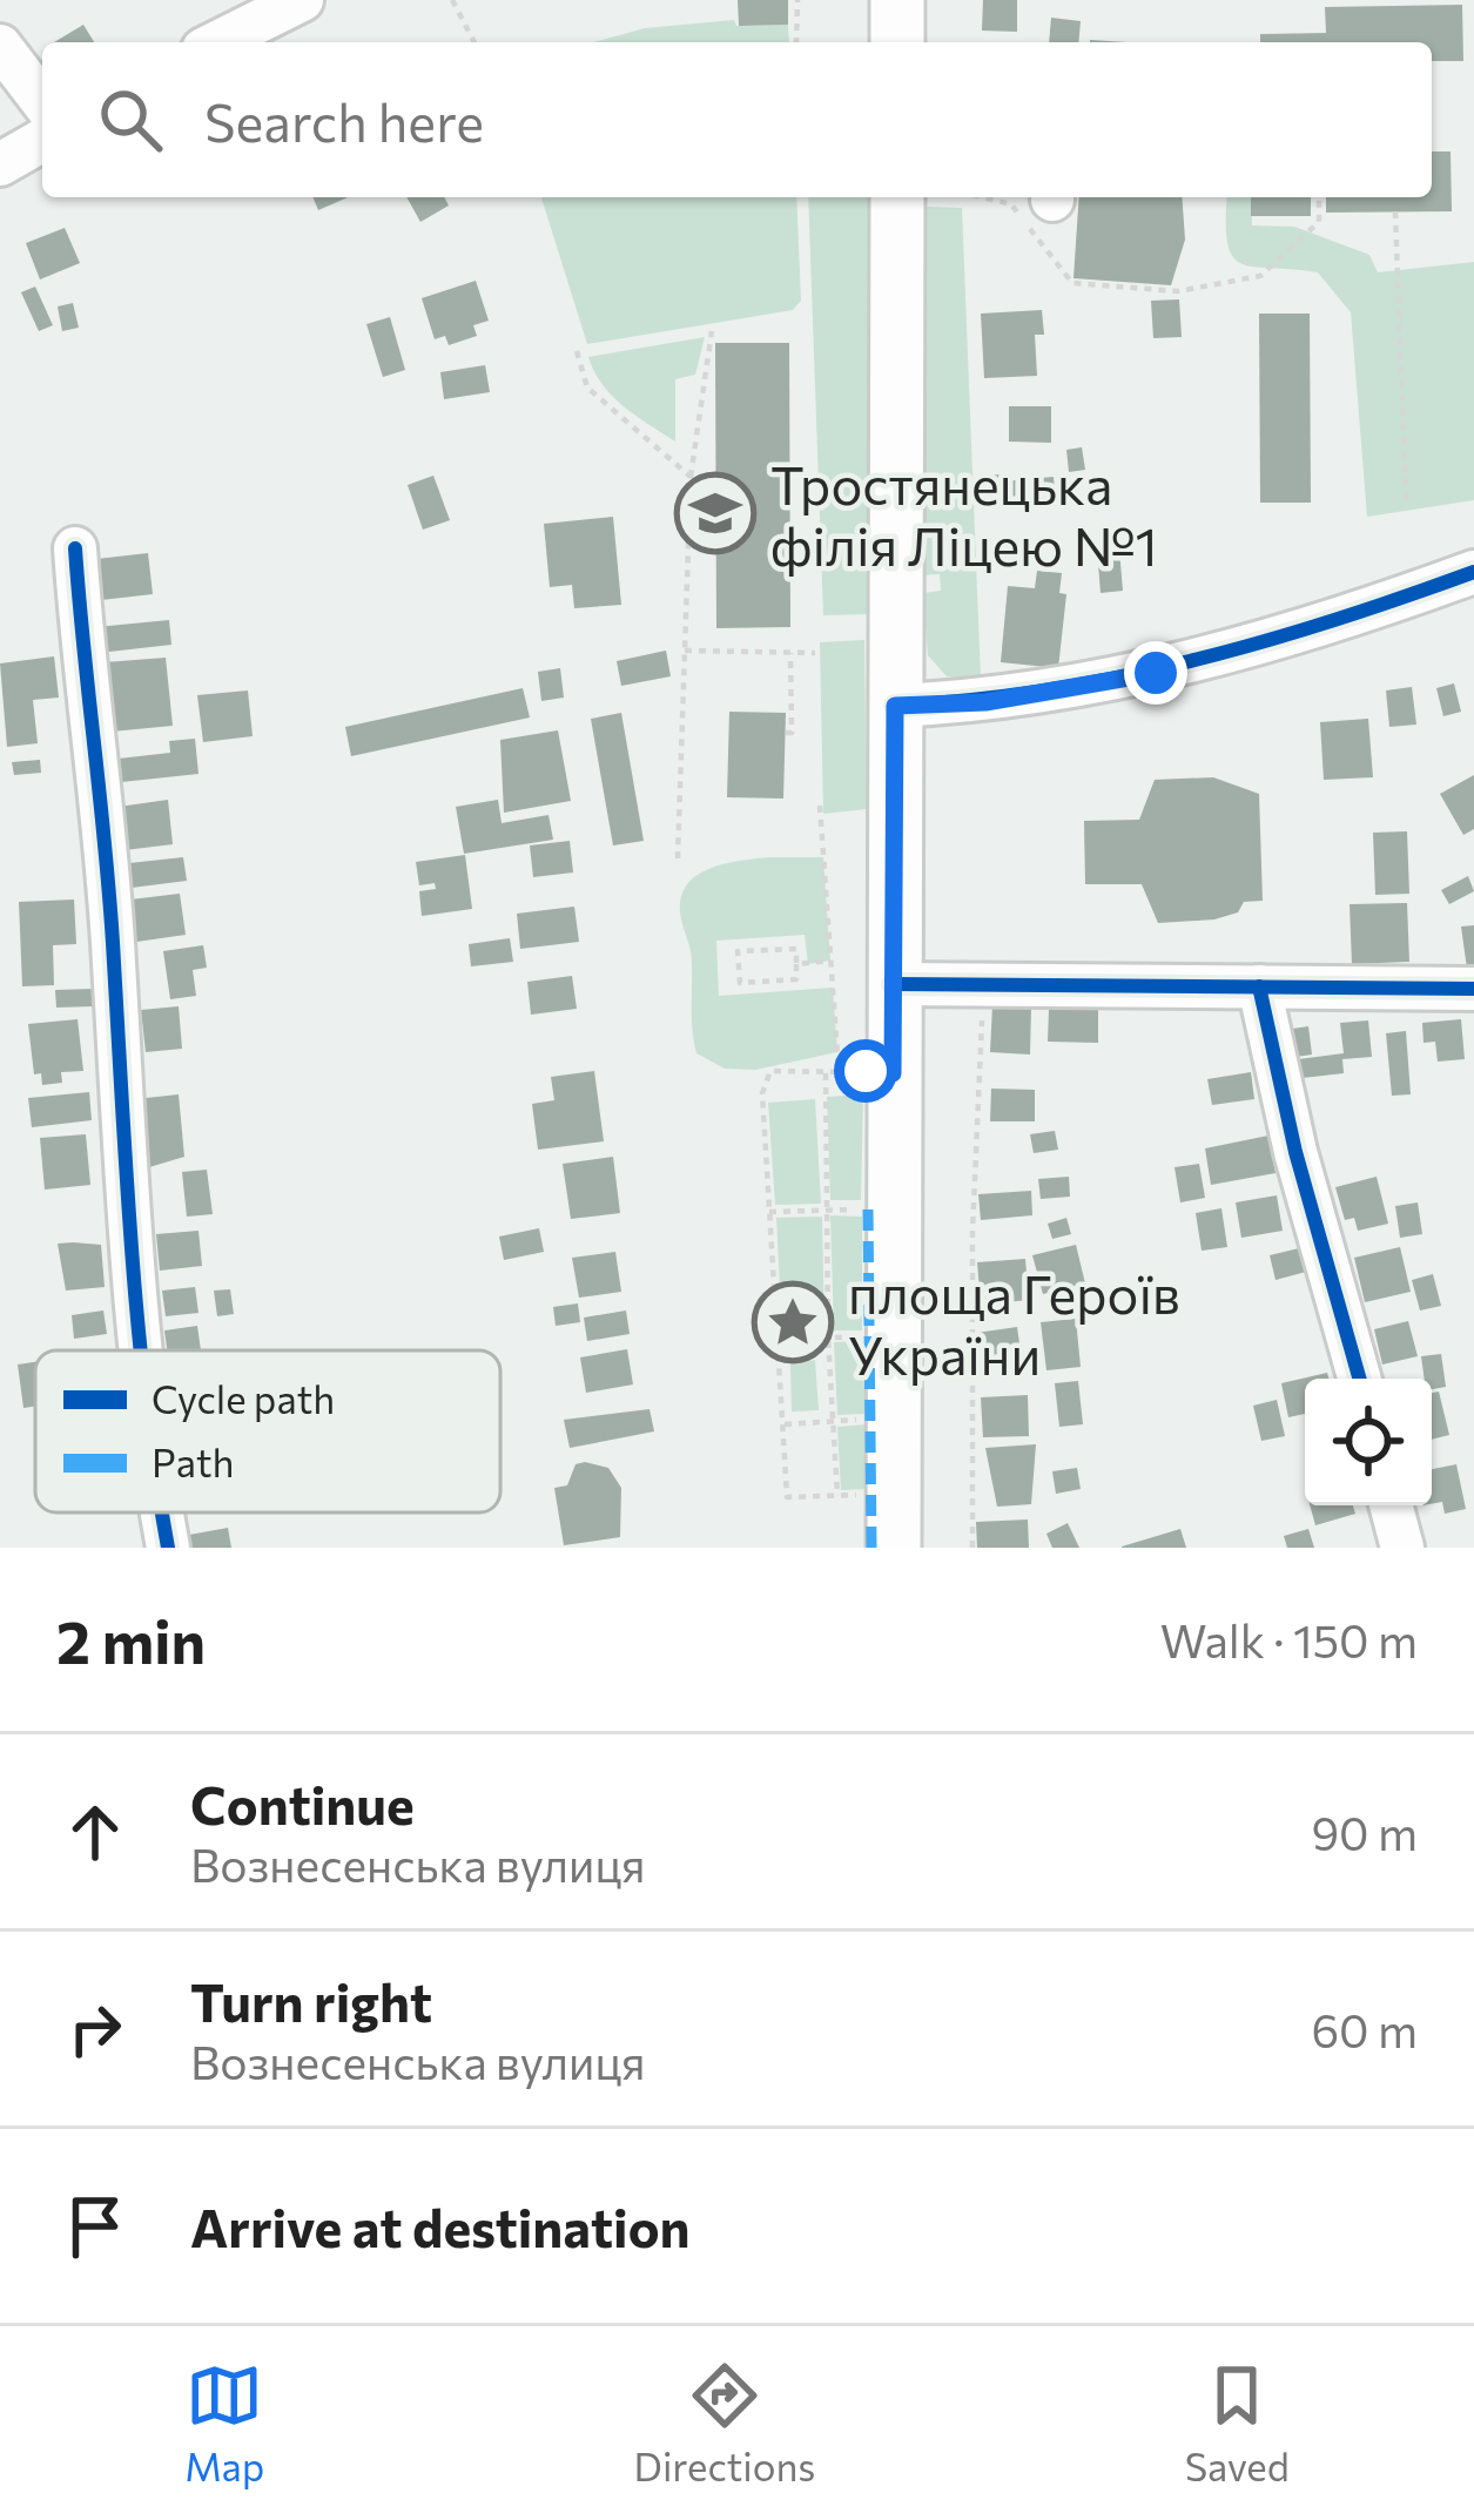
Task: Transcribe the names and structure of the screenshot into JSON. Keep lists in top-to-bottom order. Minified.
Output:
{"places":{"school or university":["Тростянецька філія Ліцею №1"],"place":["площа Героїв України"]},"legend":["Cycle path","Path"],"page":{"search":"Search here","heading":["2 min","Walk · 150 m"],"list":[["Continue","Вознесенська вулиця","90 m"],["Turn right","Вознесенська вулиця","60 m"],"Arrive at destination"],"nav":["Map","Directions","Saved"]}}
